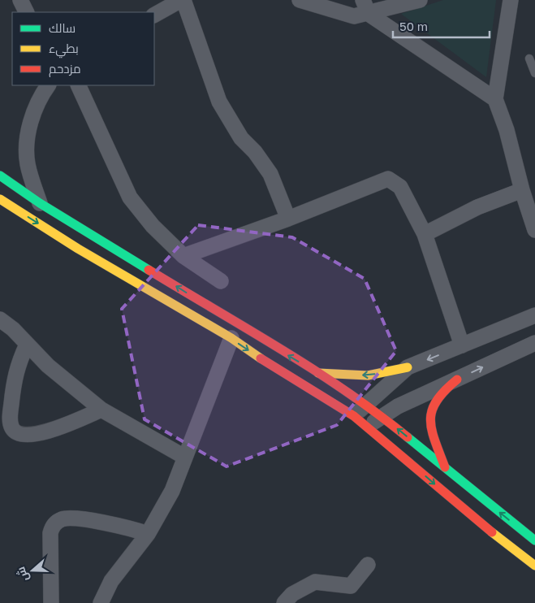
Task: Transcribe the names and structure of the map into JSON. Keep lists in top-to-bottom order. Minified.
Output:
{"legend":["سالك","بطيء","مزدحم"],"scale_bar":"50 m","north":"left"}
